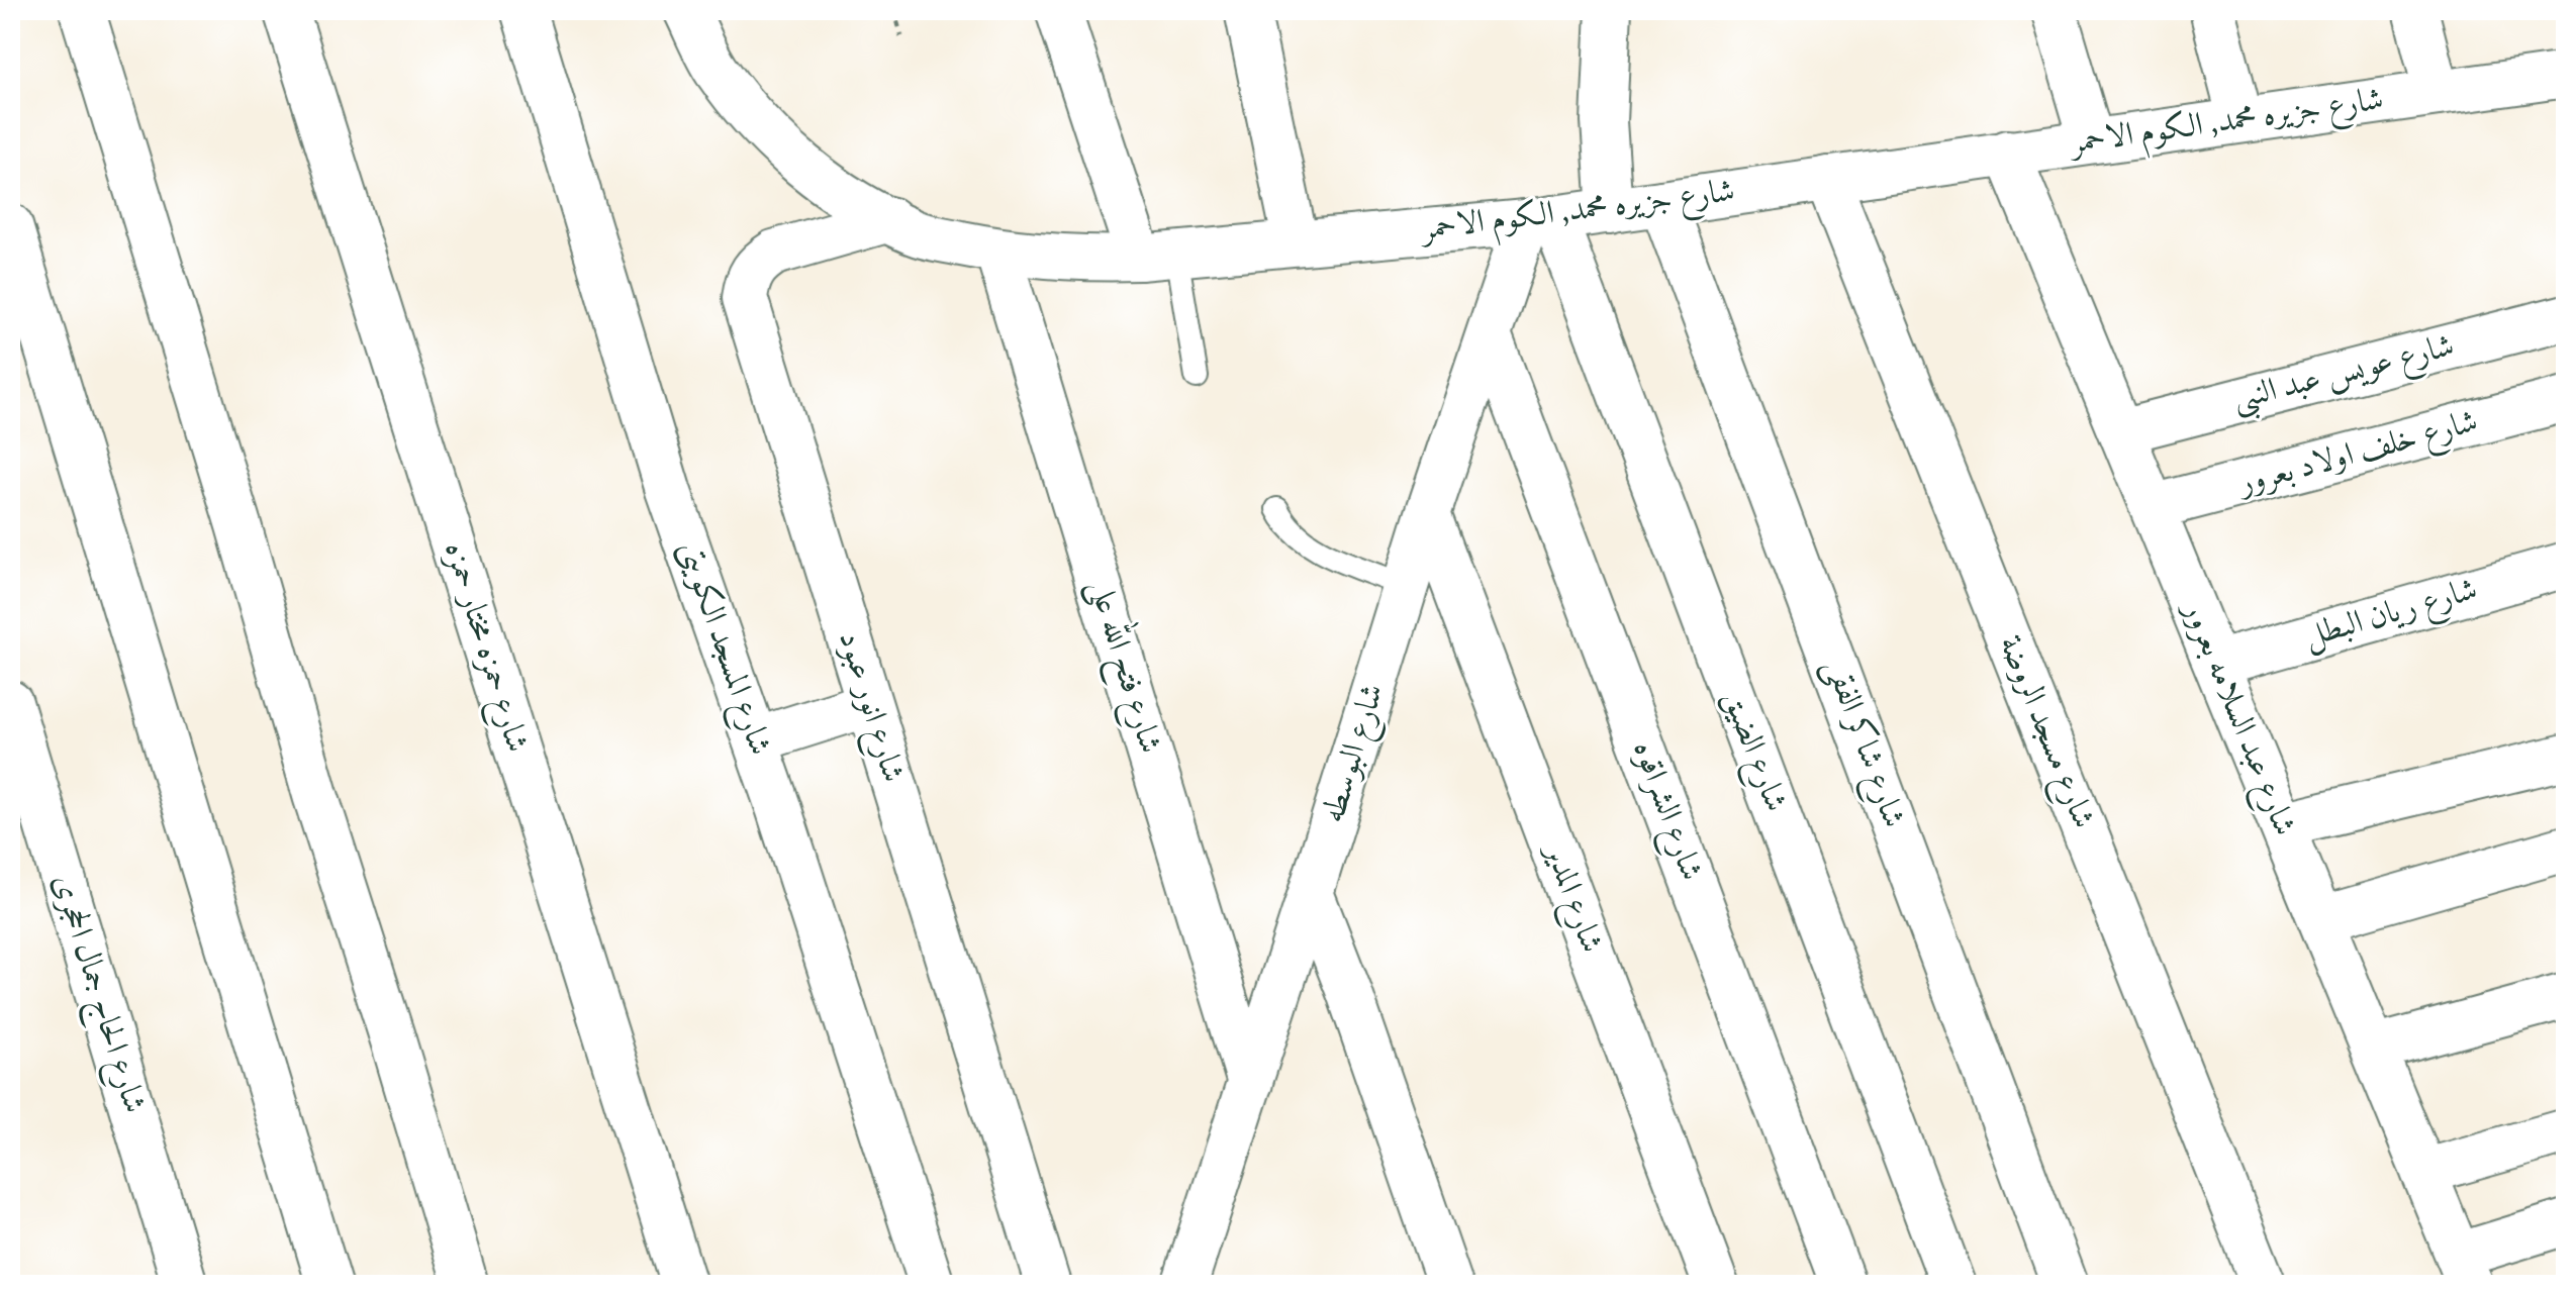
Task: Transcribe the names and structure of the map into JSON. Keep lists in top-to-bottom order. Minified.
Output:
{"streets":{"street":["شارع جزيره محمد, الكوم الاحمر","شارع عويس عبد النبى","شارع خلف اولاد بعرور","شارع ريان البطل","شارع حمزه مختار حمزه","شارع المسجد الكويتى","شارع فتح الله على","شارع انور عبود","شارع عبد السلامه بعرور","شارع مسجد الروضة","شارع شاكر الفقى","شارع الضيق","شارع البوسطه","شارع الشراقوه","شارع المدير","شارع الحاج جمال الحجرى"]},"crossings":[["شارع جزيره محمد, الكوم الاحمر","شارع فتح الله على"],["شارع جزيره محمد, الكوم الاحمر","شارع انور عبود"],["شارع جزيره محمد, الكوم الاحمر","شارع عبد السلامه بعرور"],["شارع جزيره محمد, الكوم الاحمر","شارع مسجد الروضة"],["شارع جزيره محمد, الكوم الاحمر","شارع شاكر الفقى"],["شارع جزيره محمد, الكوم الاحمر","شارع الضيق"],["شارع جزيره محمد, الكوم الاحمر","شارع البوسطه"],["شارع عويس عبد النبى","شارع عبد السلامه بعرور"],["شارع خلف اولاد بعرور","شارع عبد السلامه بعرور"],["شارع ريان البطل","شارع عبد السلامه بعرور"],["شارع فتح الله على","شارع البوسطه"],["شارع الضيق","شارع البوسطه"],["شارع البوسطه","شارع الشراقوه"],["شارع البوسطه","شارع المدير"]]}
